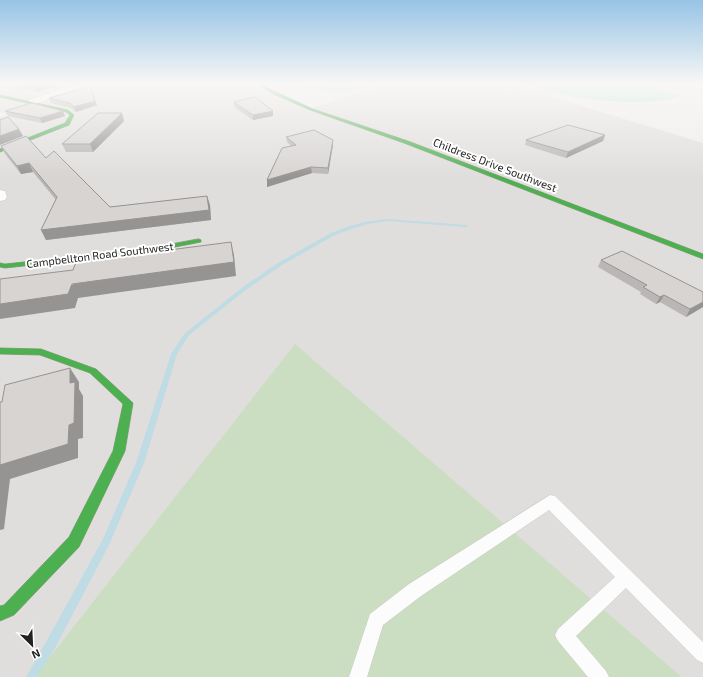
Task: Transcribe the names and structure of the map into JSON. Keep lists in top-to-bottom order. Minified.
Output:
{"streets":{"street":["Childress Drive Southwest","Campbellton Road Southwest"]},"north":"bottom right"}
